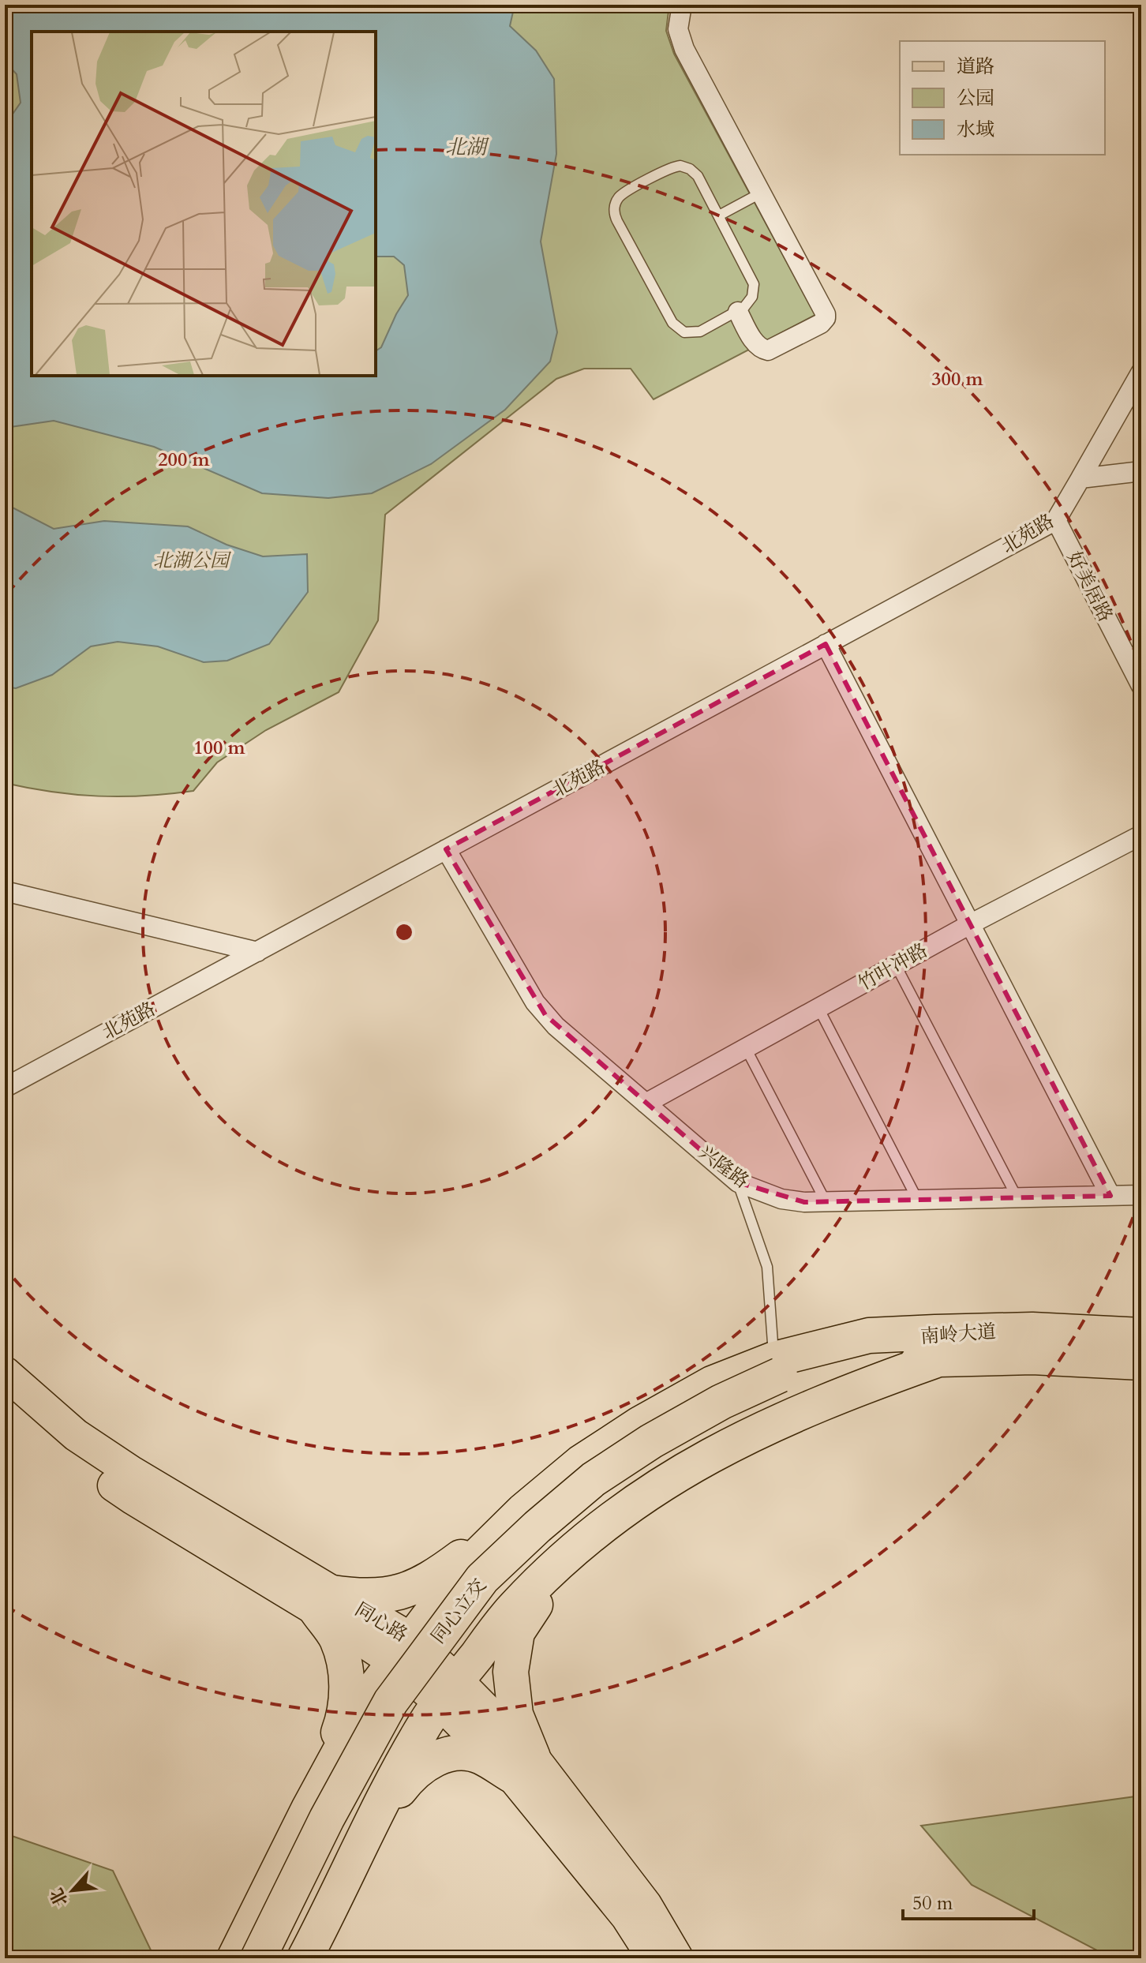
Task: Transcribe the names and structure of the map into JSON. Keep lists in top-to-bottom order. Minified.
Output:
{"streets":{"highway":["南岭大道","同心立交"],"main road":["同心路"],"street":["北苑路","好美居路","竹叶冲路","兴隆路"]},"crossings":[["北苑路","好美居路"],["北苑路","兴隆路"],["竹叶冲路","兴隆路"],["南岭大道","同心立交"]],"water":["北湖"],"parks":["北湖公园"],"legend":["道路","公园","水域"],"scale_bar":"50 m","north":"bottom left","rings":["300 m","200 m","100 m"]}
